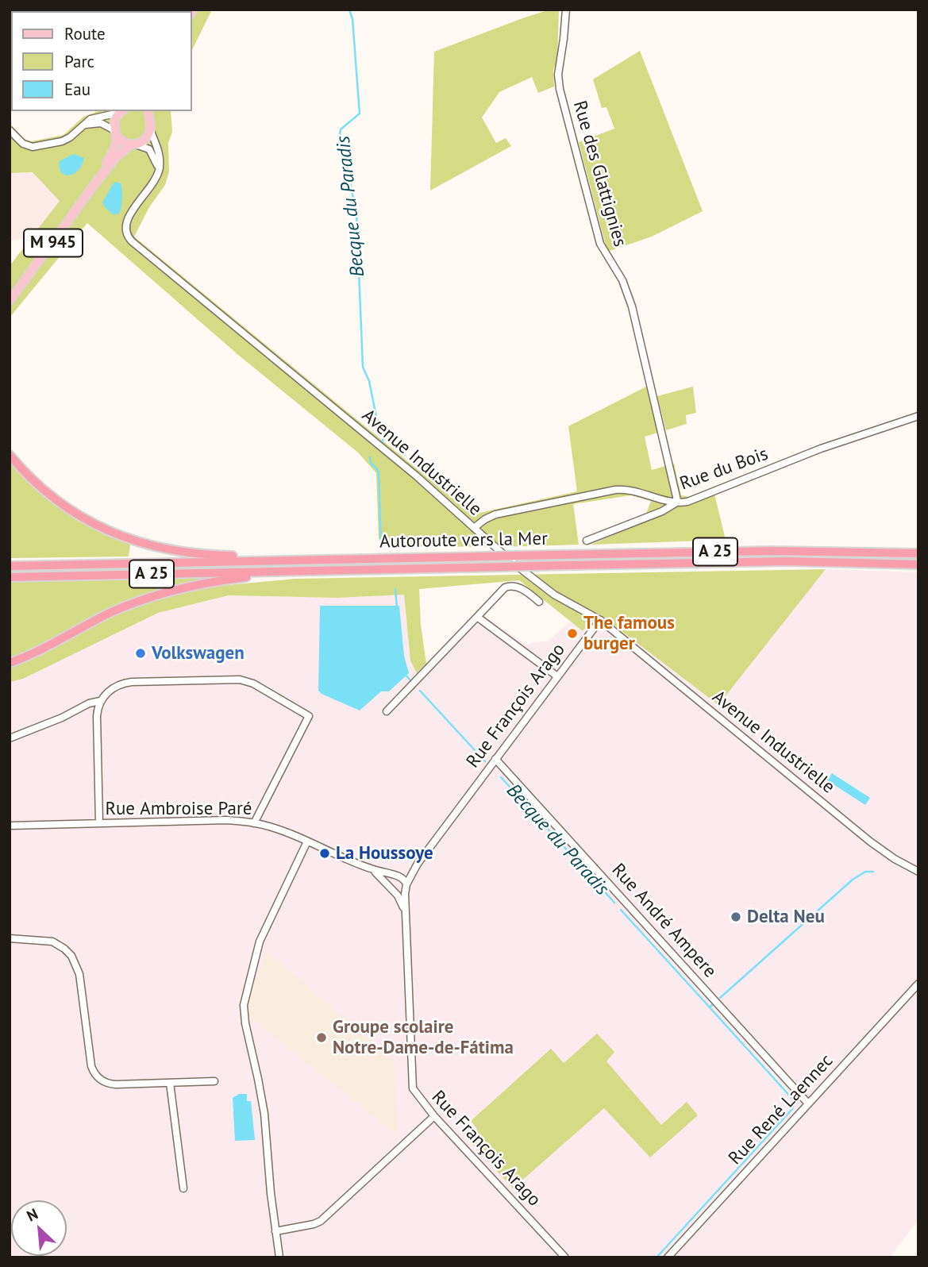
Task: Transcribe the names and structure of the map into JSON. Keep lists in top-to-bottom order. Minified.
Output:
{"streets":{"highway":["Autoroute vers la Mer","A 25"],"main road":["M 945"],"street":["Rue des Glattignies","Avenue Industrielle","Rue du Bois","Rue François Arago","Rue Ambroise Paré","Rue André Ampere","Rue René Laennec"]},"crossings":[["Rue des Glattignies","Rue du Bois"],["Avenue Industrielle","Rue du Bois"],["Avenue Industrielle","Rue François Arago"],["Rue François Arago","Rue Ambroise Paré"],["Rue François Arago","Rue André Ampere"],["Rue André Ampere","Rue René Laennec"]],"water":["Becque du Paradis"],"places":["The famous burger","Volkswagen","La Houssoye","Delta Neu","Groupe scolaire Notre-Dame-de-Fátima"],"legend":["Route","Parc","Eau"],"north":"top left"}
